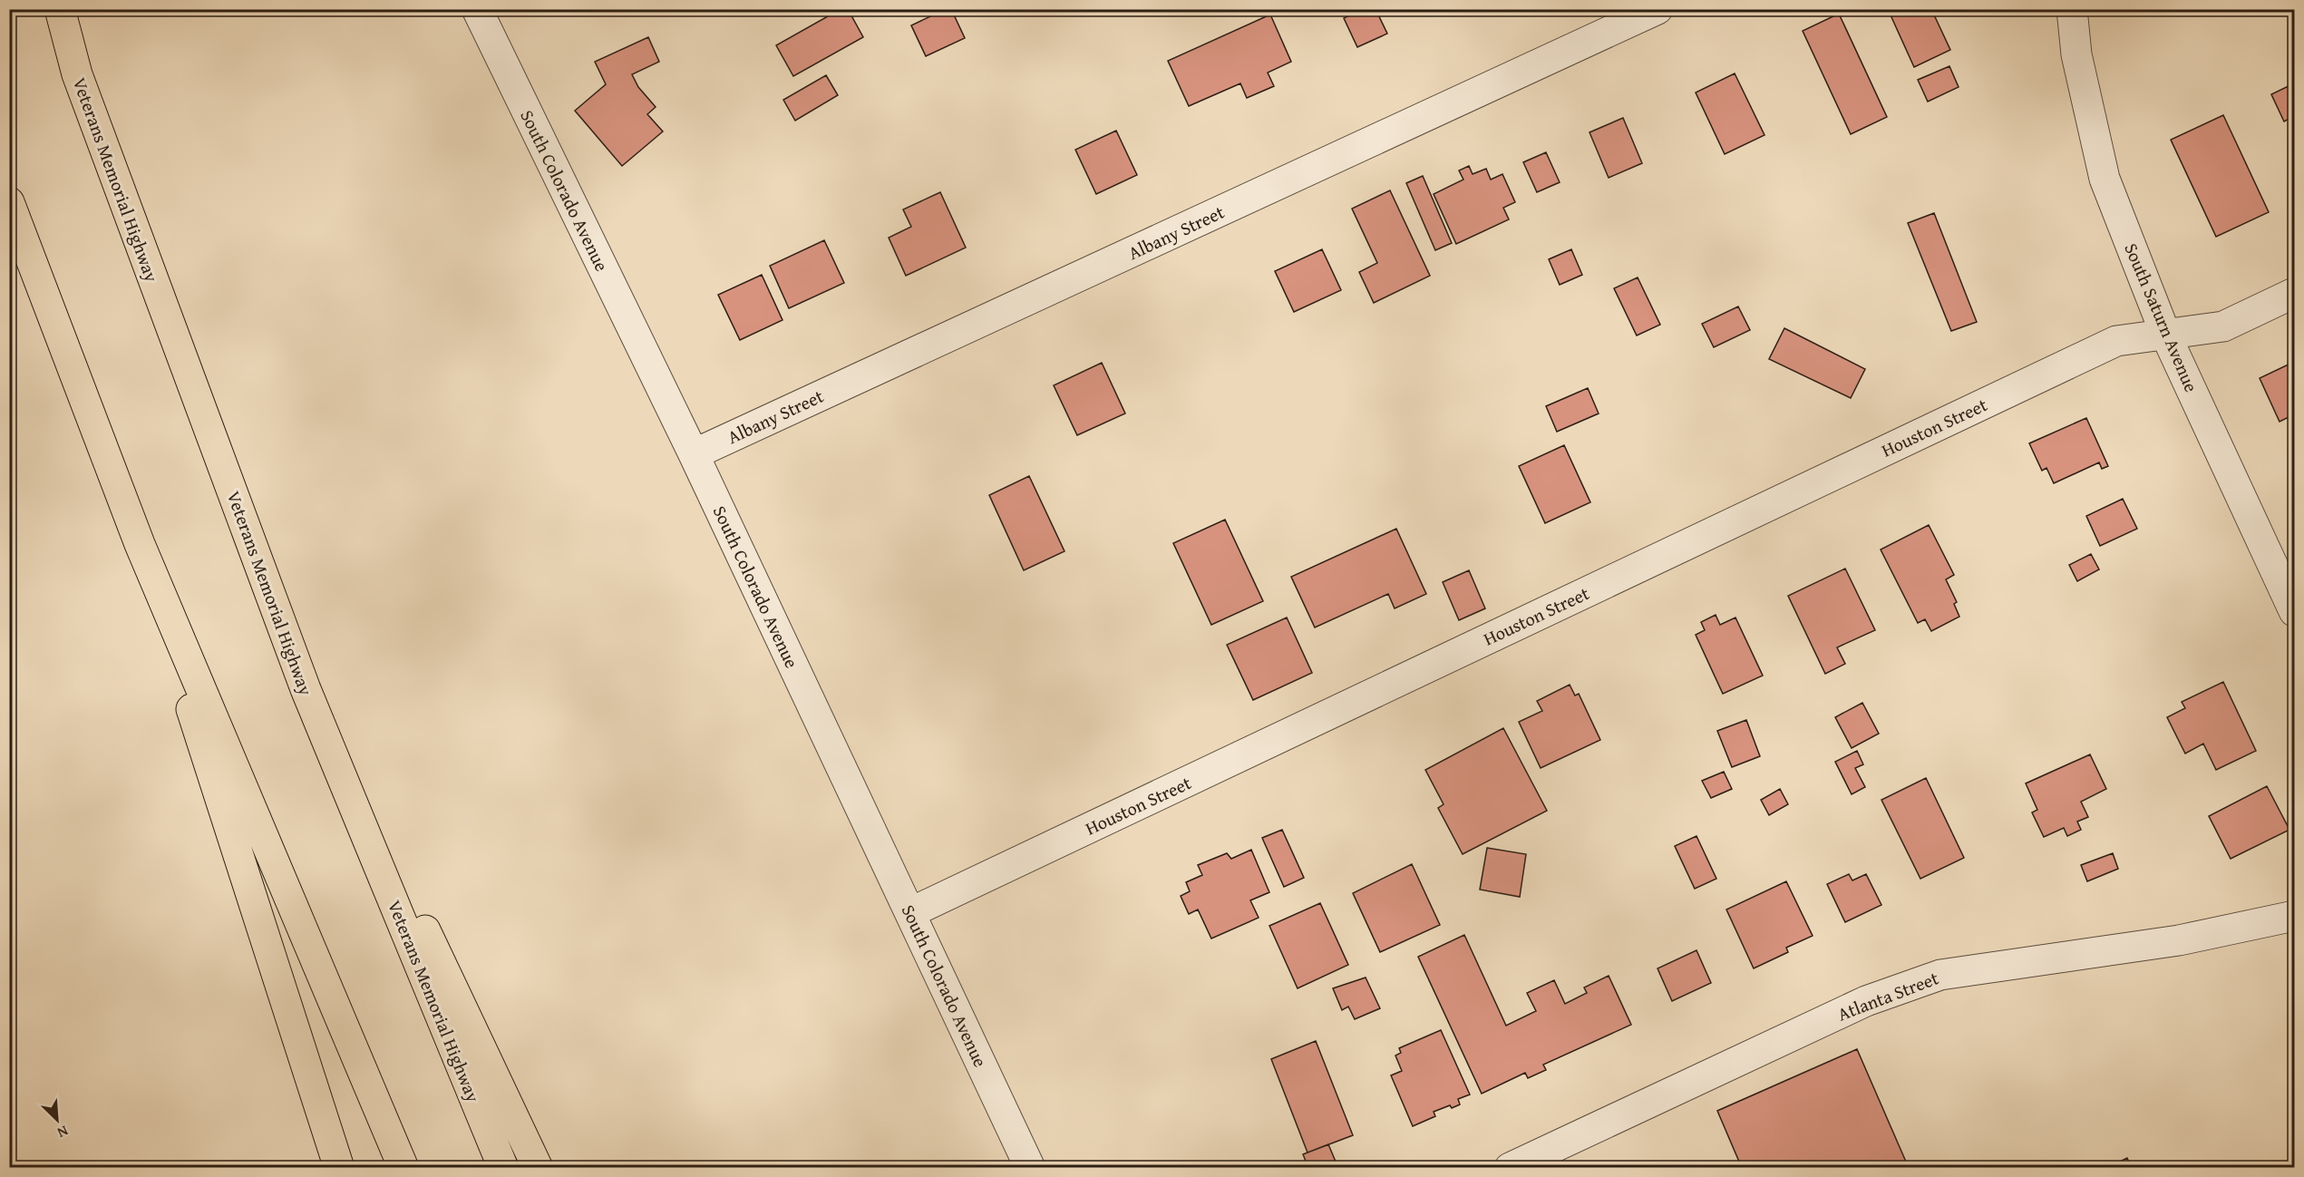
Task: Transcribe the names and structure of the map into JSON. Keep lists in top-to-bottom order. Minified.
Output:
{"streets":{"highway":["Veterans Memorial Highway"],"street":["South Colorado Avenue","Albany Street","South Saturn Avenue","Houston Street","Atlanta Street"]},"crossings":[["South Colorado Avenue","Albany Street"],["South Colorado Avenue","Houston Street"],["South Saturn Avenue","Houston Street"]],"north":"bottom right"}
